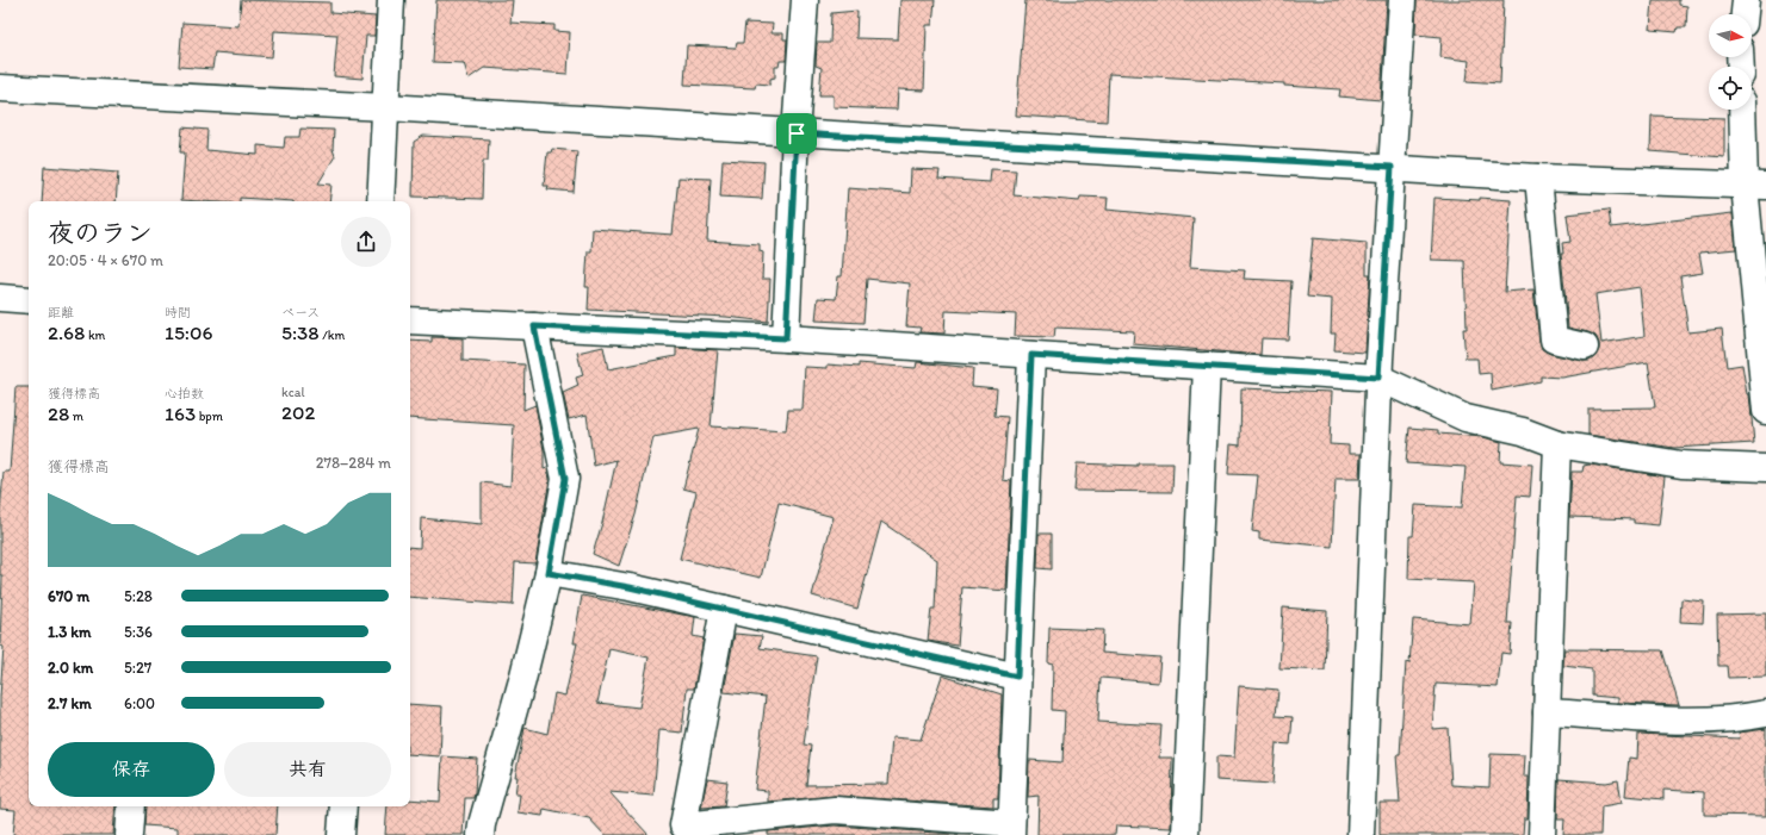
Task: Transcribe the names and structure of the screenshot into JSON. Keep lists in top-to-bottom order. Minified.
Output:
{"north":"right","page":{"heading":["夜のラン","20:05 · 4 × 670 m"],"stats":[["距離","2.68 km"],["時間","15:06"],["ペース","5:38 /km"],["獲得標高","28 m"],["心拍数","163 bpm"],["kcal","202"]],"chart":["獲得標高","278–284 m"],"list":[{"name":"670 m","note":"5:28"},{"name":"1.3 km","note":"5:36"},{"name":"2.0 km","note":"5:27"},{"name":"2.7 km","note":"6:00"}],"buttons":["保存","共有"]}}
